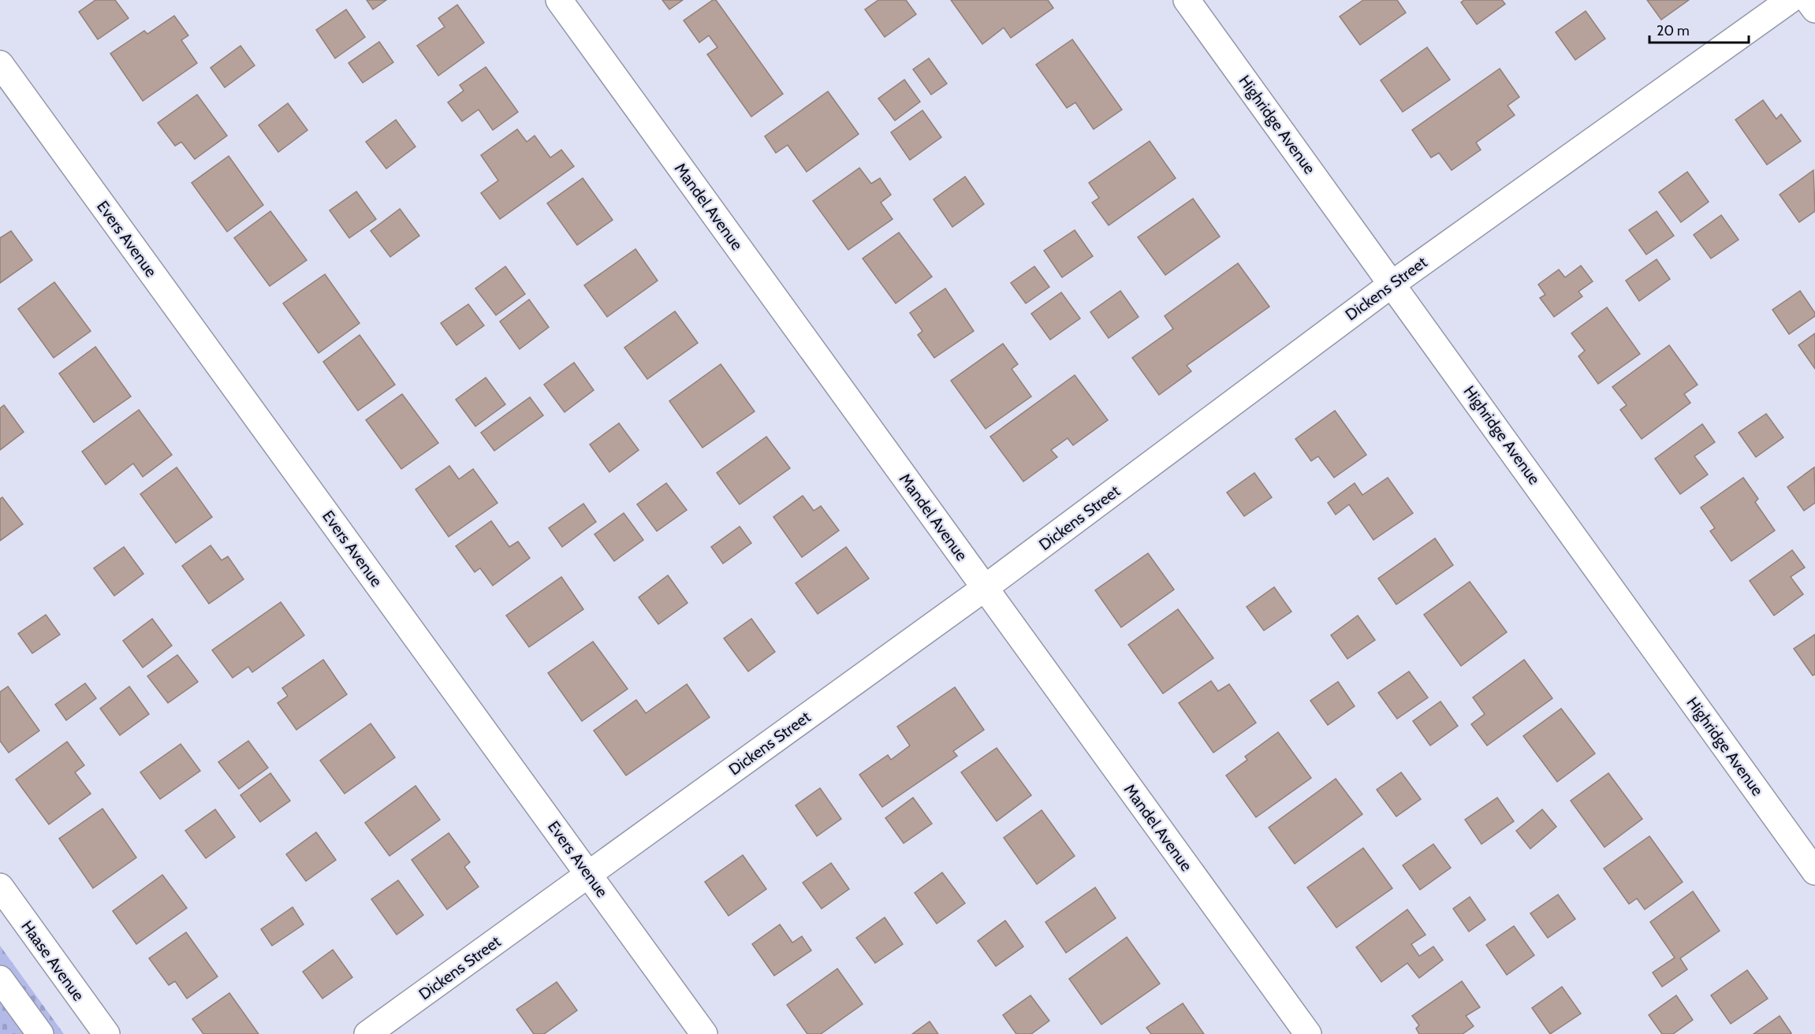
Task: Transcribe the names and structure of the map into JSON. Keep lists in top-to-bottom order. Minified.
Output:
{"streets":{"street":["Highridge Avenue","Mandel Avenue","Evers Avenue","Dickens Street","Haase Avenue"]},"crossings":[["Highridge Avenue","Dickens Street"],["Mandel Avenue","Dickens Street"],["Evers Avenue","Dickens Street"]],"scale_bar":"20 m"}
